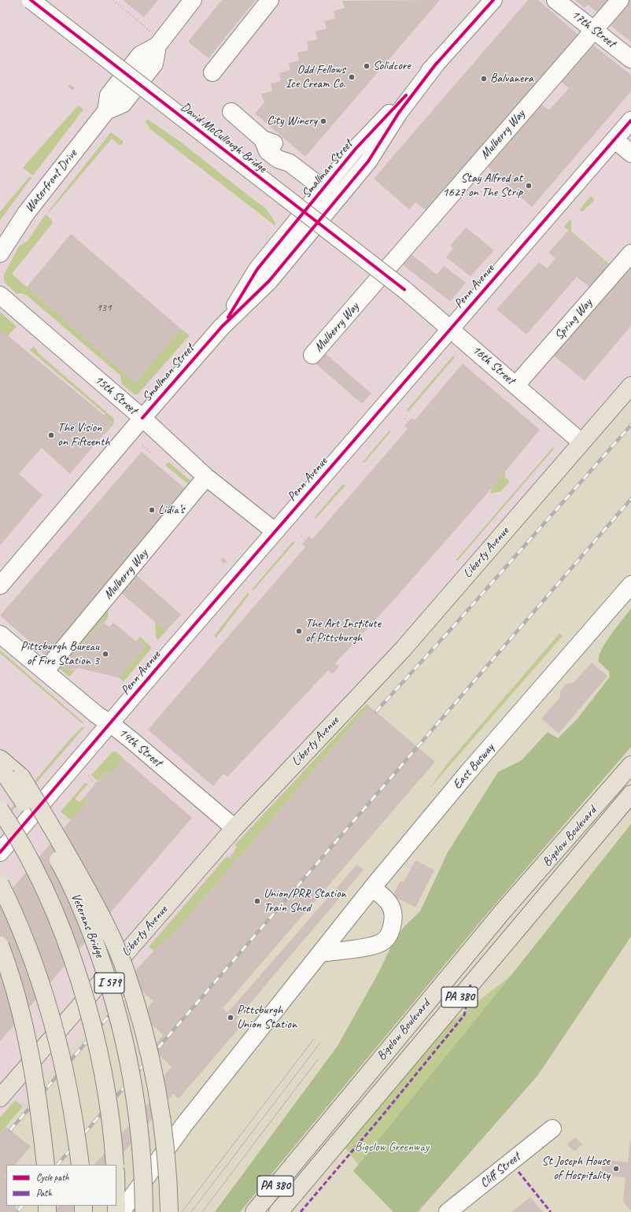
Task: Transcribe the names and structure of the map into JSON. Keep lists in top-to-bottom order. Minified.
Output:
{"streets":{"main road":["Liberty Avenue","Bigelow Boulevard","Veterans Bridge","I 579","PA 380"],"street":["17th Street","Mulberry Way","David McCullough Bridge","Smallman Street","Waterfront Drive","Penn Avenue","Spring Way","16th Street","15th Street","14th Street","East Busway","Cliff Street"]},"crossings":[["17th Street","Mulberry Way"],["Mulberry Way","15th Street"],["Mulberry Way","14th Street"],["David McCullough Bridge","16th Street"],["Smallman Street","15th Street"],["Penn Avenue","16th Street"],["Penn Avenue","15th Street"],["Penn Avenue","14th Street"],["Spring Way","16th Street"],["16th Street","Liberty Avenue"],["Liberty Avenue","14th Street"]],"parks":["Bigelow Greenway"],"places":["Solidcore","Odd Fellows Ice Cream Co.","Balvanera","City Winery","Stay Alfred at 1627 on The Strip","The Vision on Fifteenth","Lidia’s","The Art Institute of Pittsburgh","Pittsburgh Bureau of Fire Station 3","Union/PRR Station Train Shed","Pittsburgh Union Station","St Joseph House of Hospitality"],"house_numbers":["131"],"legend":["Cycle path","Path"]}
